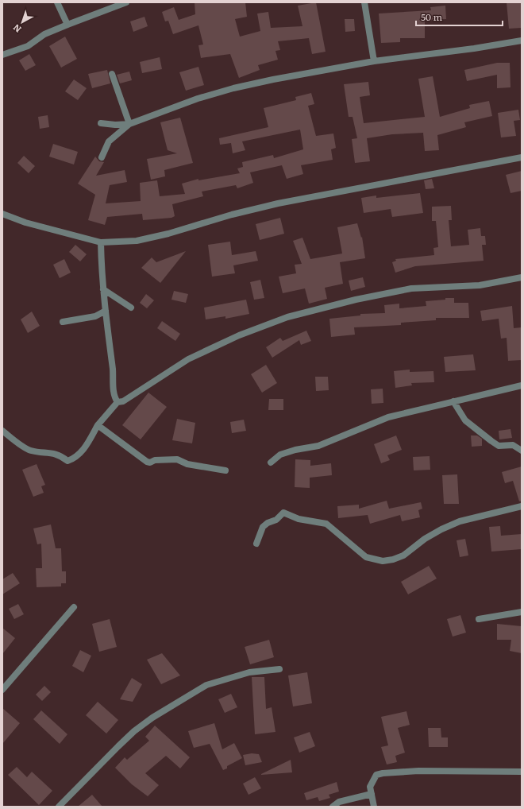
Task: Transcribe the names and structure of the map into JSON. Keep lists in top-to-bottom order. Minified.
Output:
{"scale_bar":"50 m","north":"bottom left"}
